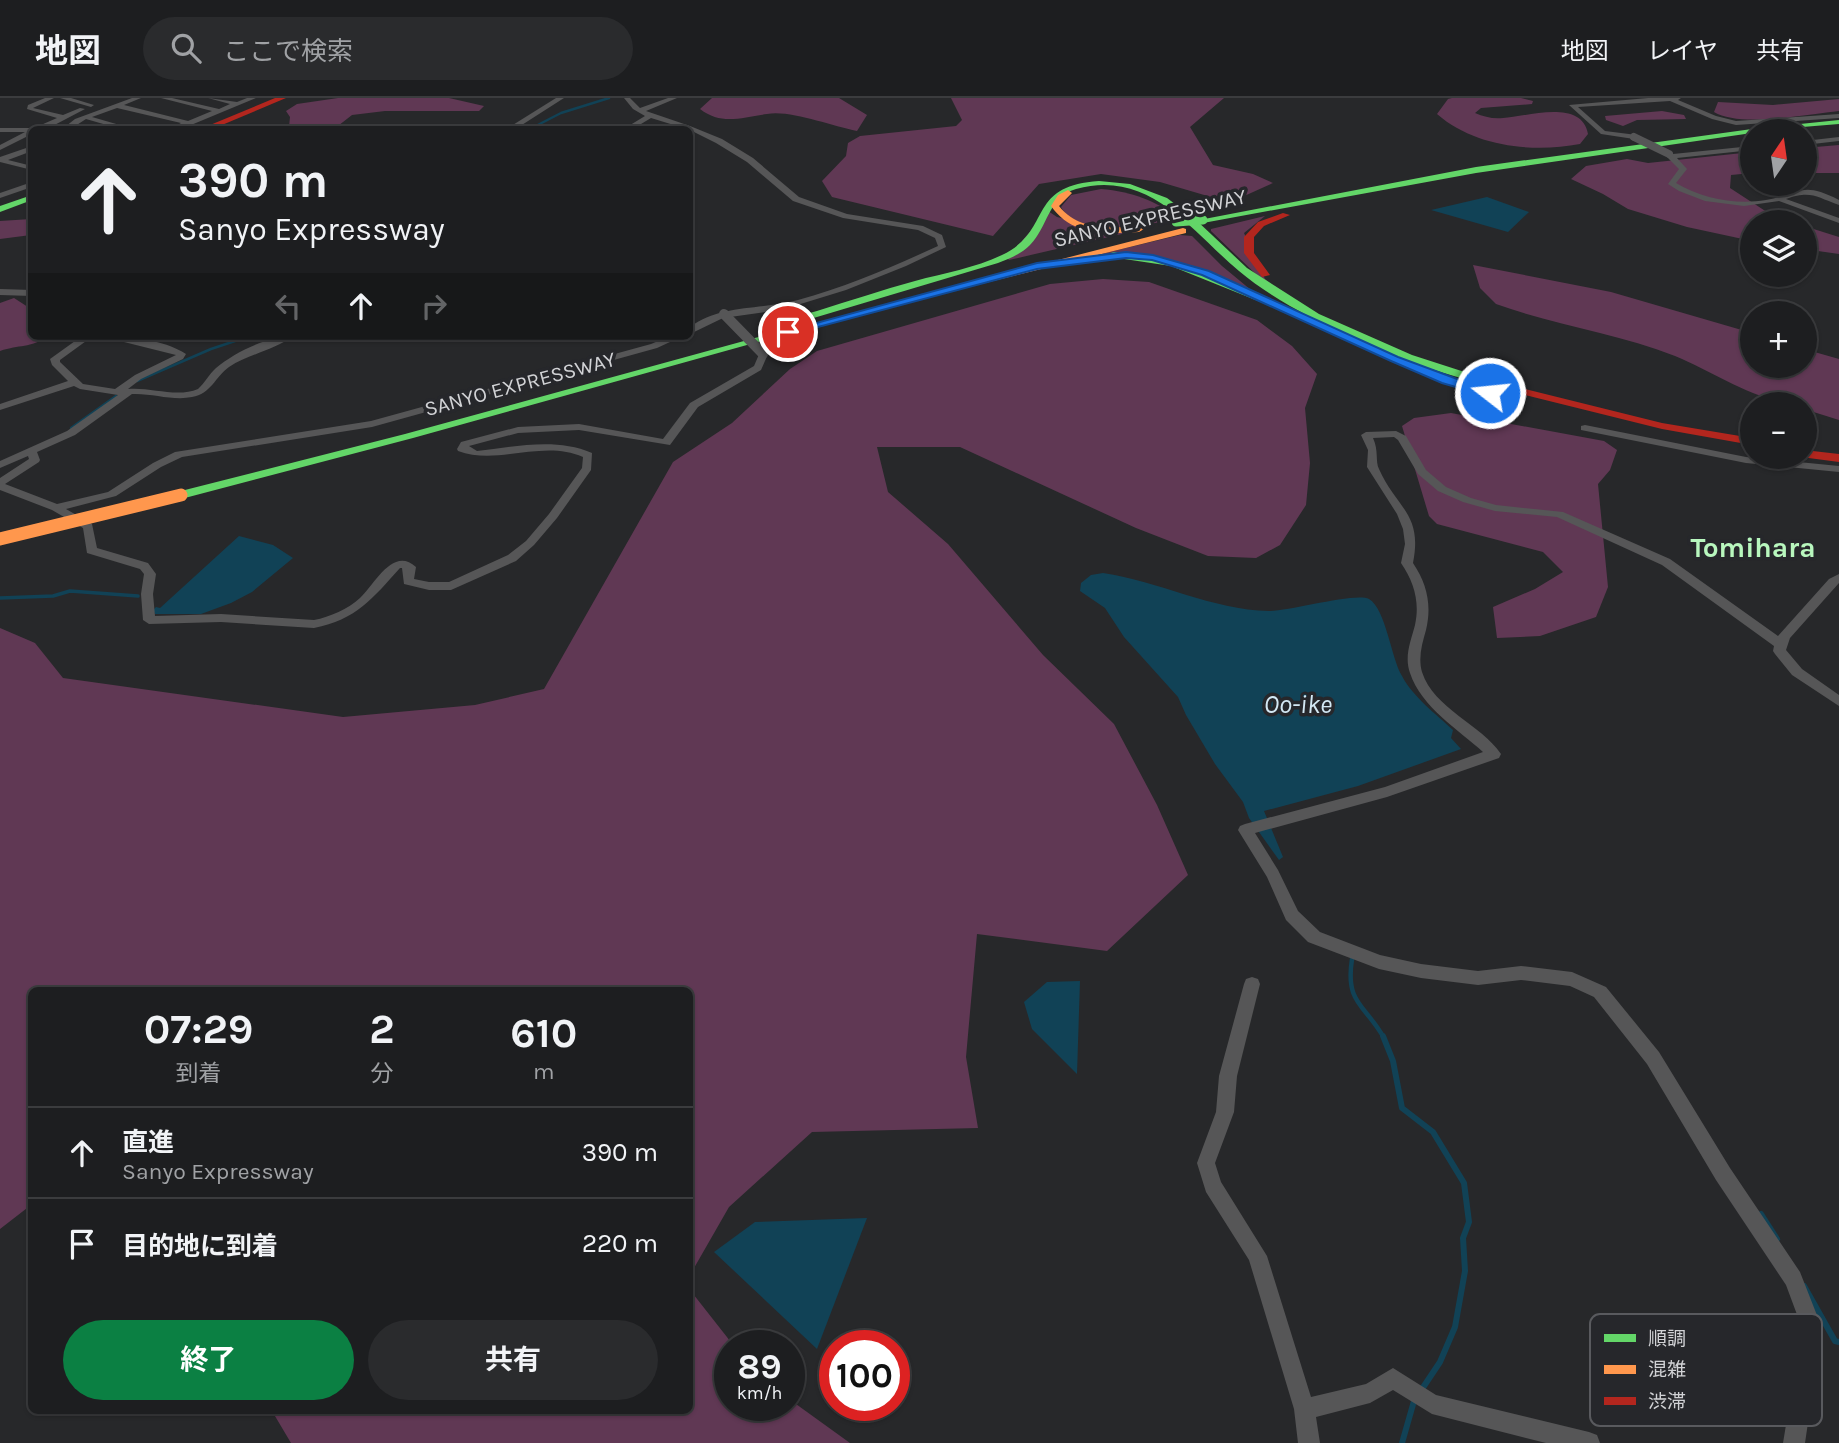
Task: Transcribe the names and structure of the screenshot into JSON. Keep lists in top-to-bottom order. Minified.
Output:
{"streets":{"main road":["SANYO EXPRESSWAY"]},"districts":["Tomihara"],"water":["Oo-ike"],"legend":["順調","混雑","渋滞"],"north":"top","page":{"header":"地図","search":"ここで検索","nav":["地図","レイヤ","共有"],"map_buttons":["+","−"],"turn":["390 m","Sanyo Expressway"],"eta":["07:29","到着","2","分","610","m"],"list":[{"name":"直進","note":"Sanyo Expressway","value":"390 m"},{"name":"目的地に到着","value":"220 m"}],"buttons":["終了","共有"],"speed":"89 km/h","limit":"100"}}
